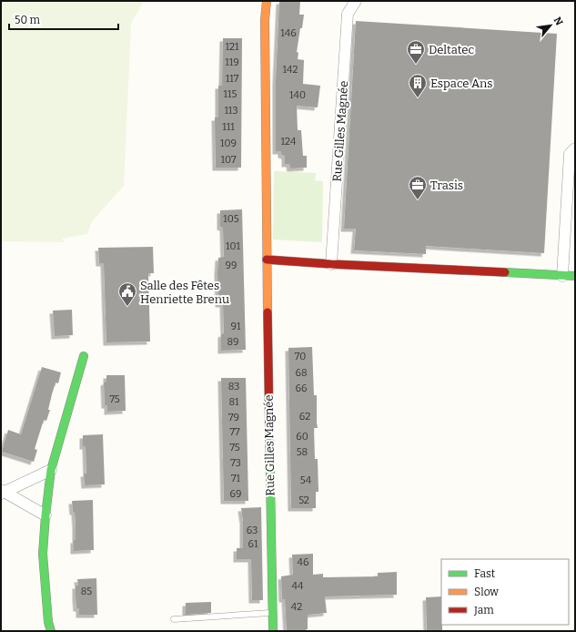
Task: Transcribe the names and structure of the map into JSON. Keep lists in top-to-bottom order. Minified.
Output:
{"streets":{"street":["Rue Gilles Magnée"]},"places":{"office":["Deltatec","Trasis"],"building":["Espace Ans"],"public building":["Salle des Fêtes Henriette Brenu"]},"house_numbers":["146","121","119","142","117","115","140","113","111","124","109","107","105","101","99","91","89","70","68","83","66","75","81","62","79","77","60","75","58","73","71","54","69","52","63","61","46","44","85","42"],"legend":["Fast","Slow","Jam"],"scale_bar":"50 m","north":"top right"}
